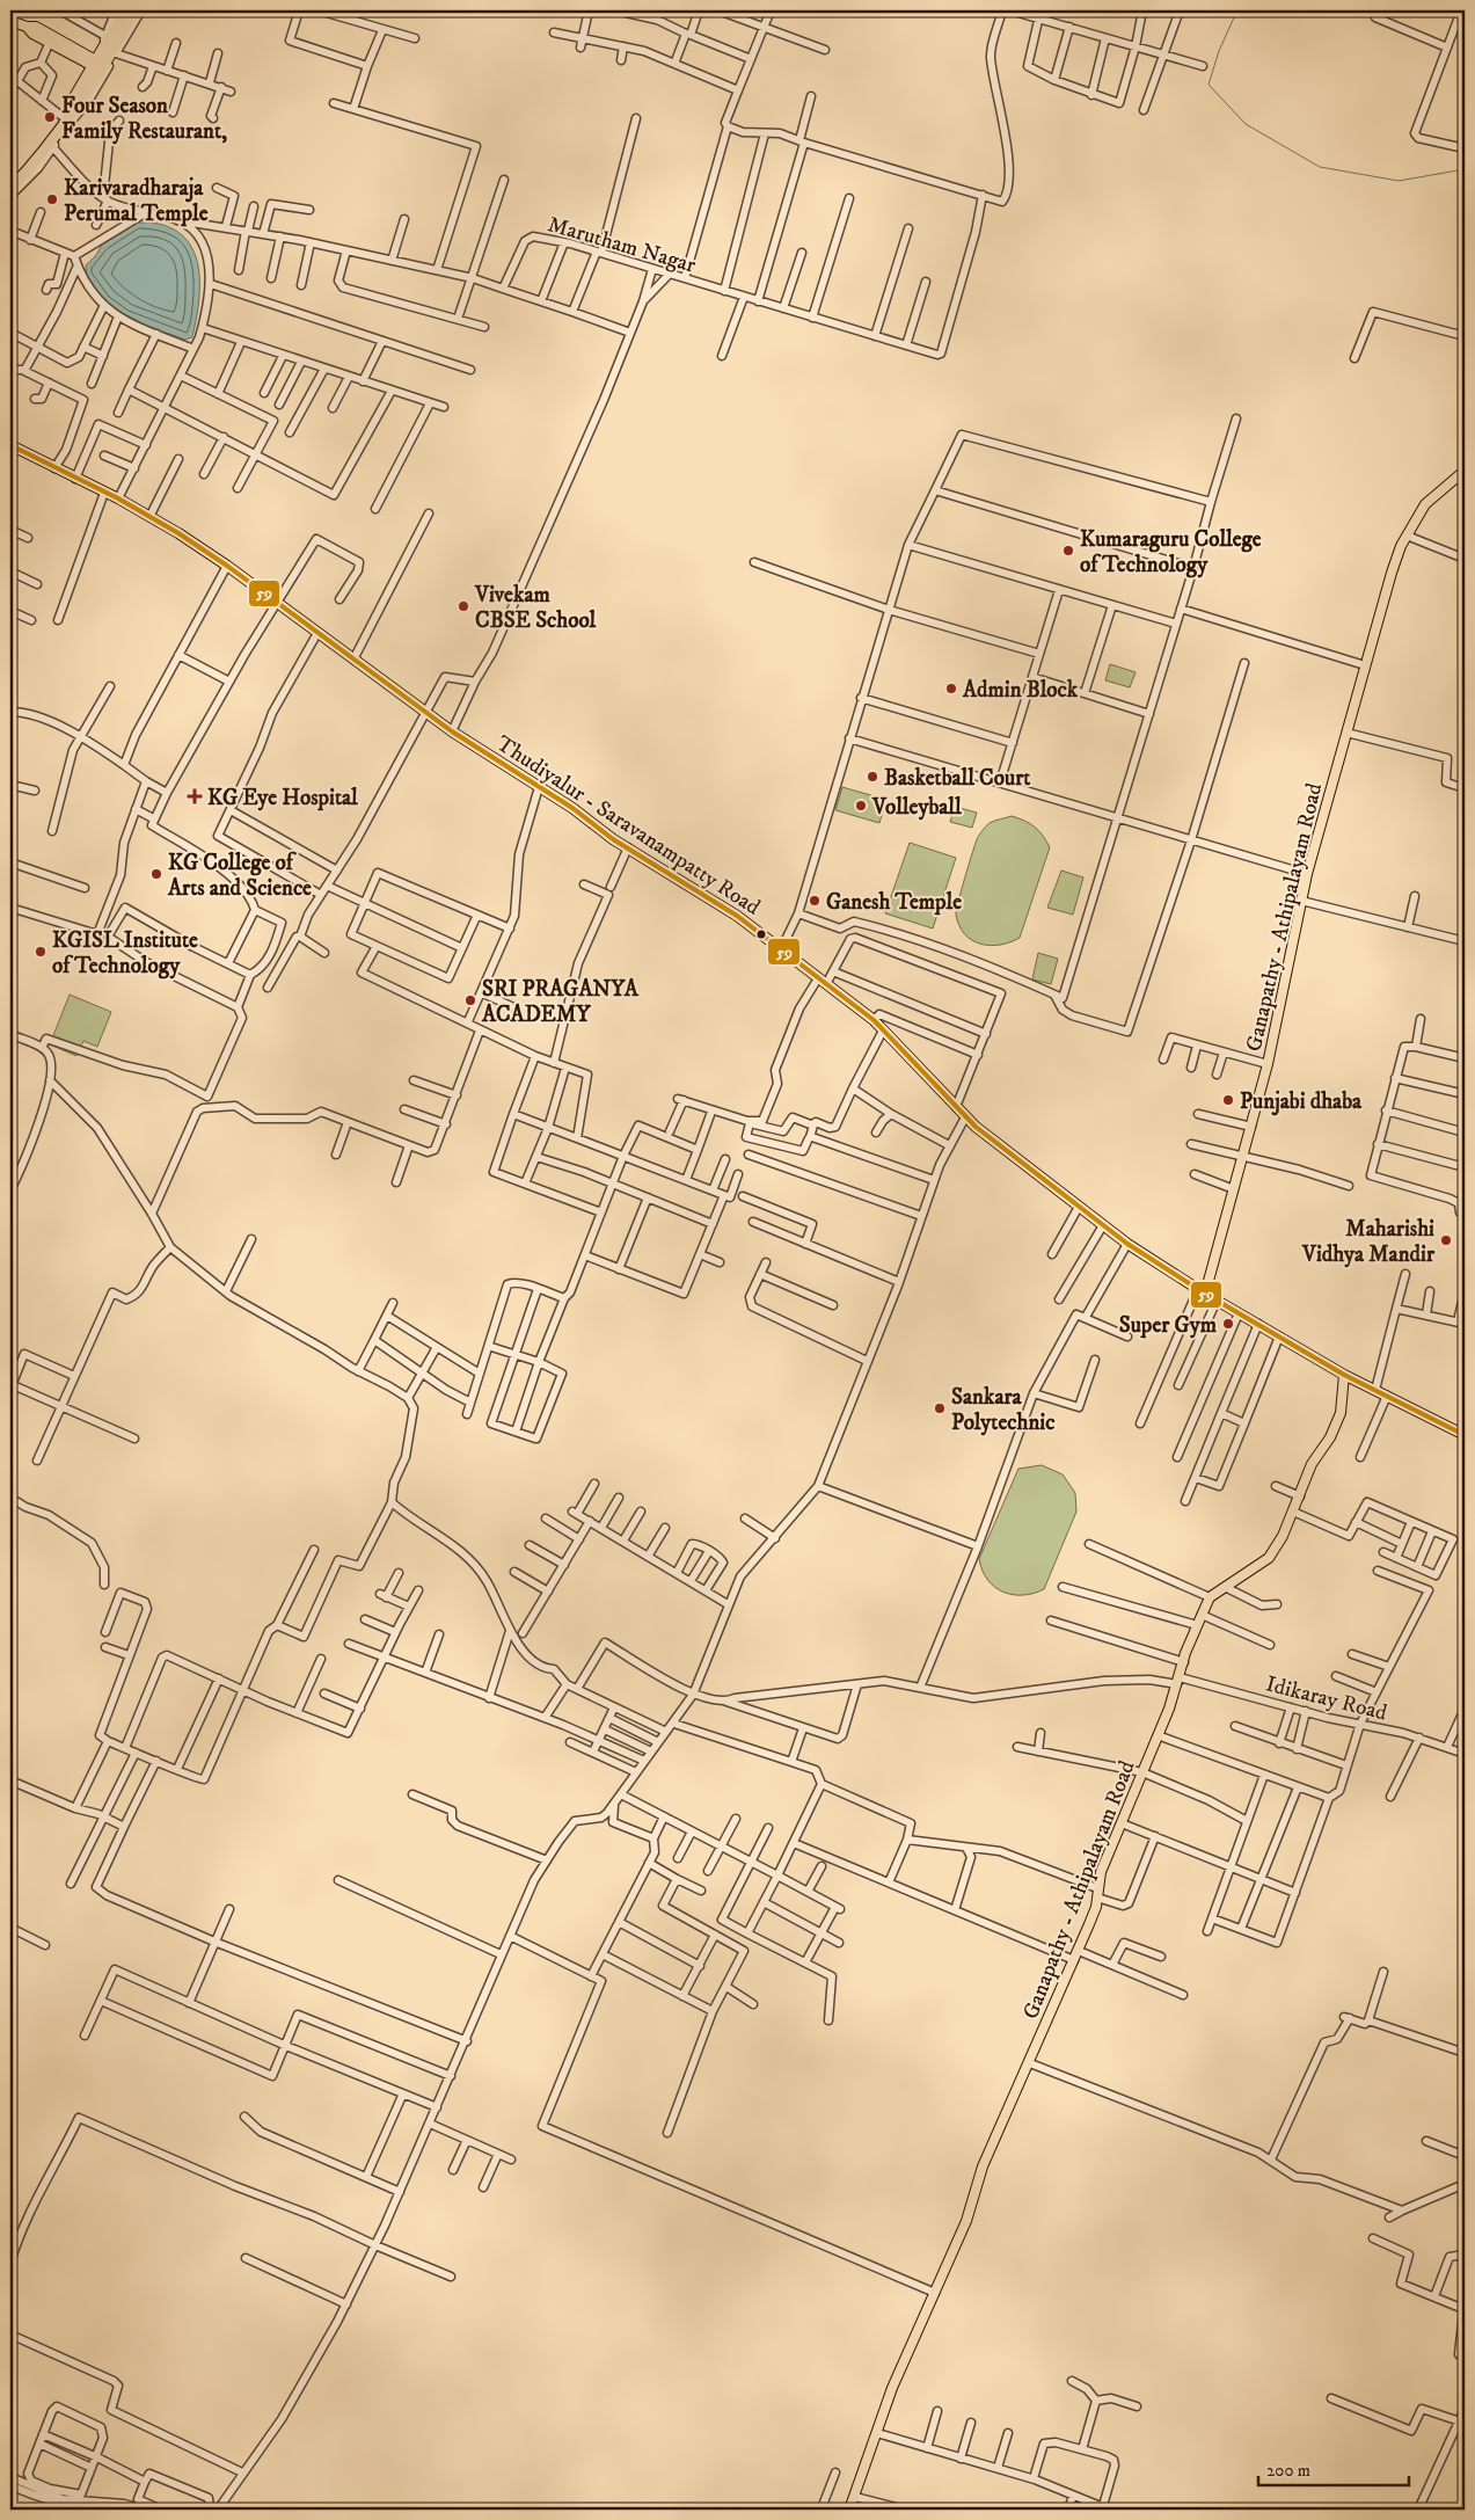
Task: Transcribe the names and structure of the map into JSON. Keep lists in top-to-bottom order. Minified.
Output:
{"streets":{"main road":["Thudiyalur - Saravanampatty Road","Ganapathy - Athipalayam Road"],"street":["Marutham Nagar","Idikaray Road"]},"crossings":[["Thudiyalur - Saravanampatty Road","Ganapathy - Athipalayam Road"],["Ganapathy - Athipalayam Road","Idikaray Road"]],"places":{"other":["Four Season Family Restaurant,","Karivaradharaja Perumal Temple","Kumaraguru College of Technology","Vivekam CBSE School","Admin Block","Basketball Court","Volleyball","KG College of Arts and Science","Ganesh Temple","KGISL Institute of Technology","SRI PRAGANYA ACADEMY","Punjabi dhaba","Maharishi Vidhya Mandir","Super Gym","Sankara Polytechnic"],"health":["KG Eye Hospital"]},"lines":["transit line 59"],"scale_bar":"200 m"}
